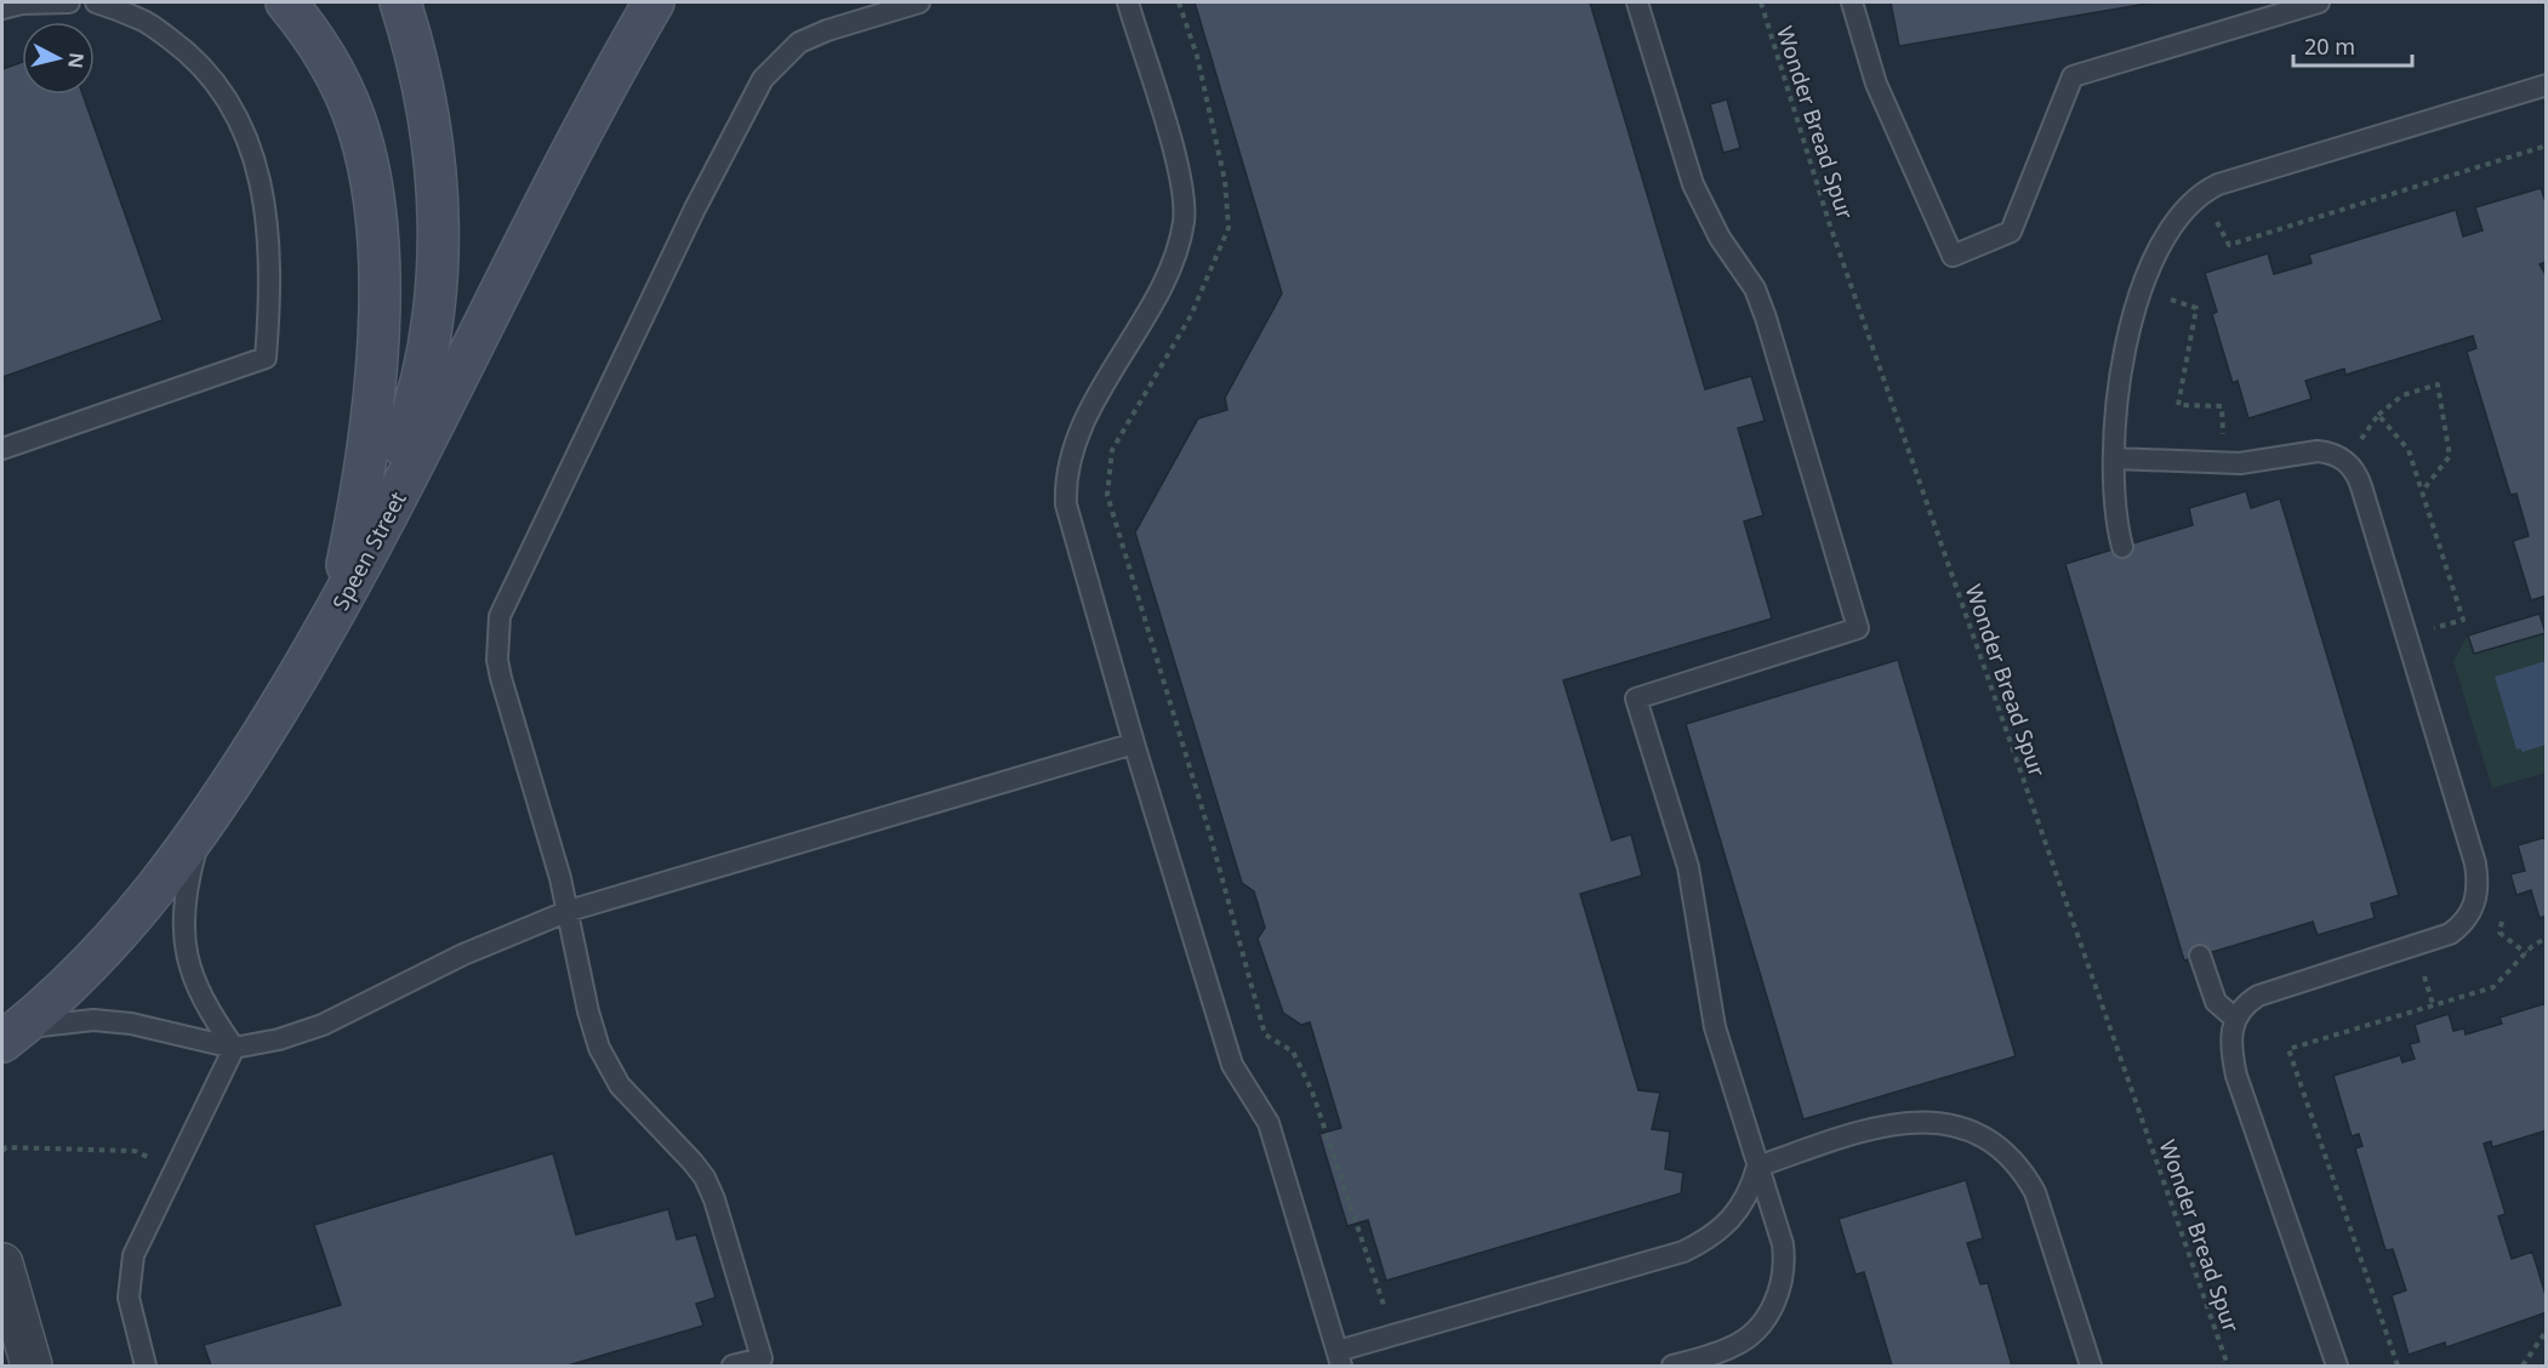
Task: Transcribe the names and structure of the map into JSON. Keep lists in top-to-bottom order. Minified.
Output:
{"streets":{"main road":["Speen Street"],"path":["Wonder Bread Spur"]},"scale_bar":"20 m","north":"right"}
